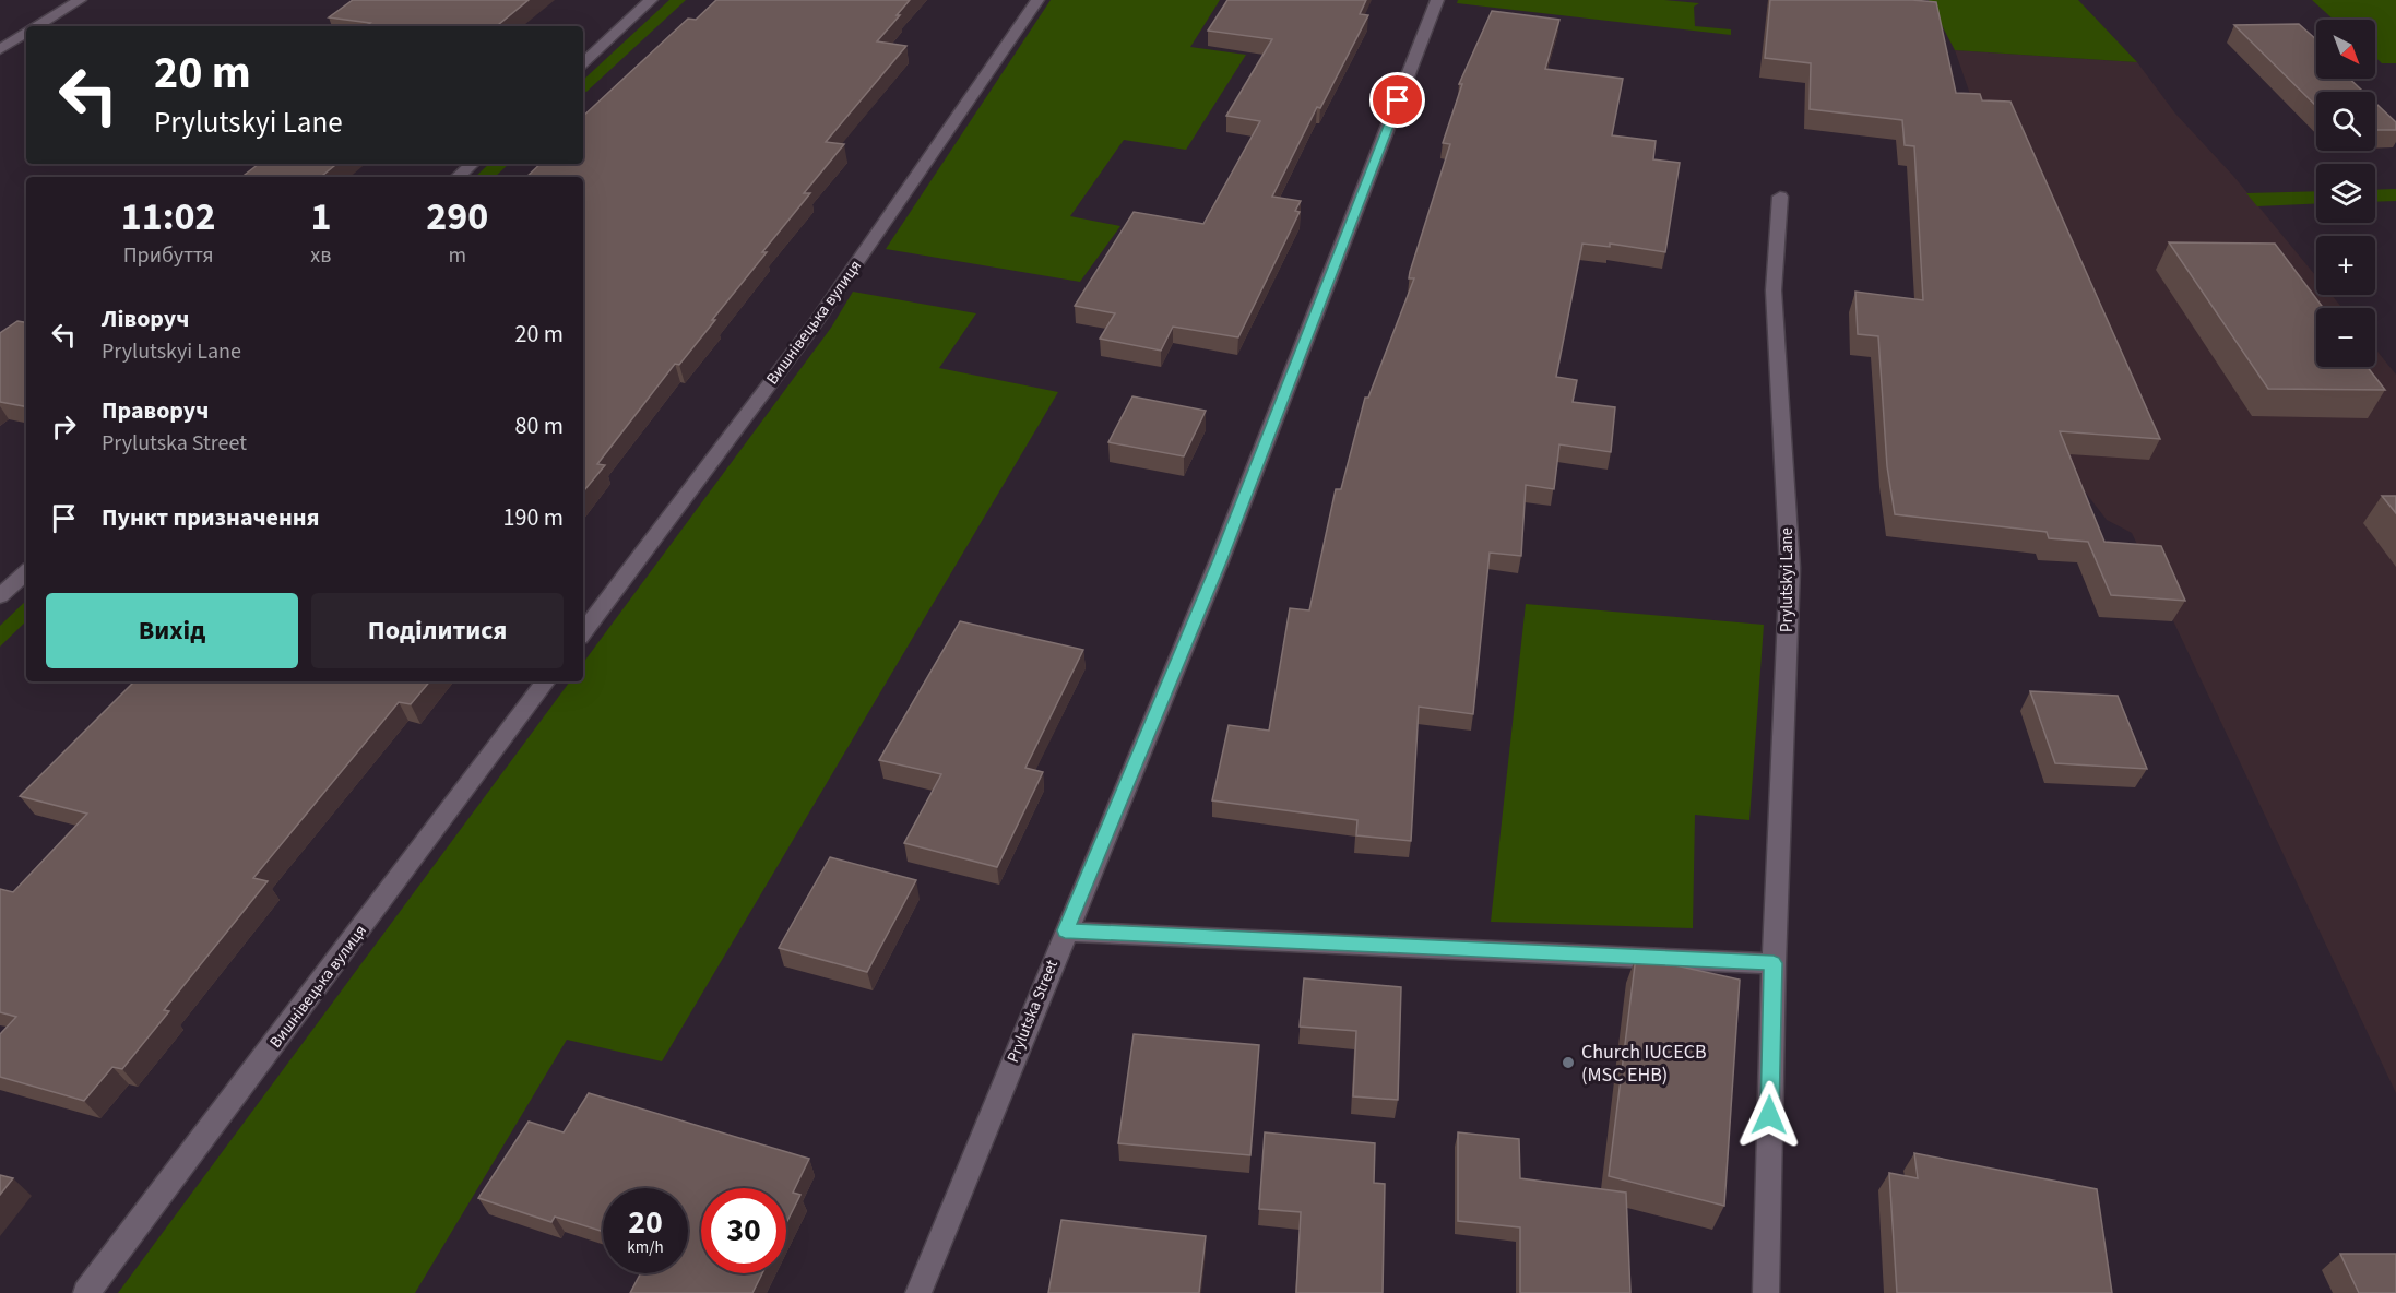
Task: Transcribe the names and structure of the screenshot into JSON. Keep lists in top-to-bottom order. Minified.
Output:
{"streets":{"street":["Вишнівецька вулиця","Prylutskyi Lane","Prylutska Street"]},"places":["Church IUCECB (MSC EHB)"],"north":"bottom right","page":{"map_buttons":["+","−"],"turn":["20 m","Prylutskyi Lane"],"eta":["11:02","Прибуття","1","хв","290","m"],"list":[{"name":"Ліворуч","note":"Prylutskyi Lane","value":"20 m"},{"name":"Праворуч","note":"Prylutska Street","value":"80 m"},{"name":"Пункт призначення","value":"190 m"}],"buttons":["Вихід","Поділитися"],"speed":"20 km/h","limit":"30"}}
